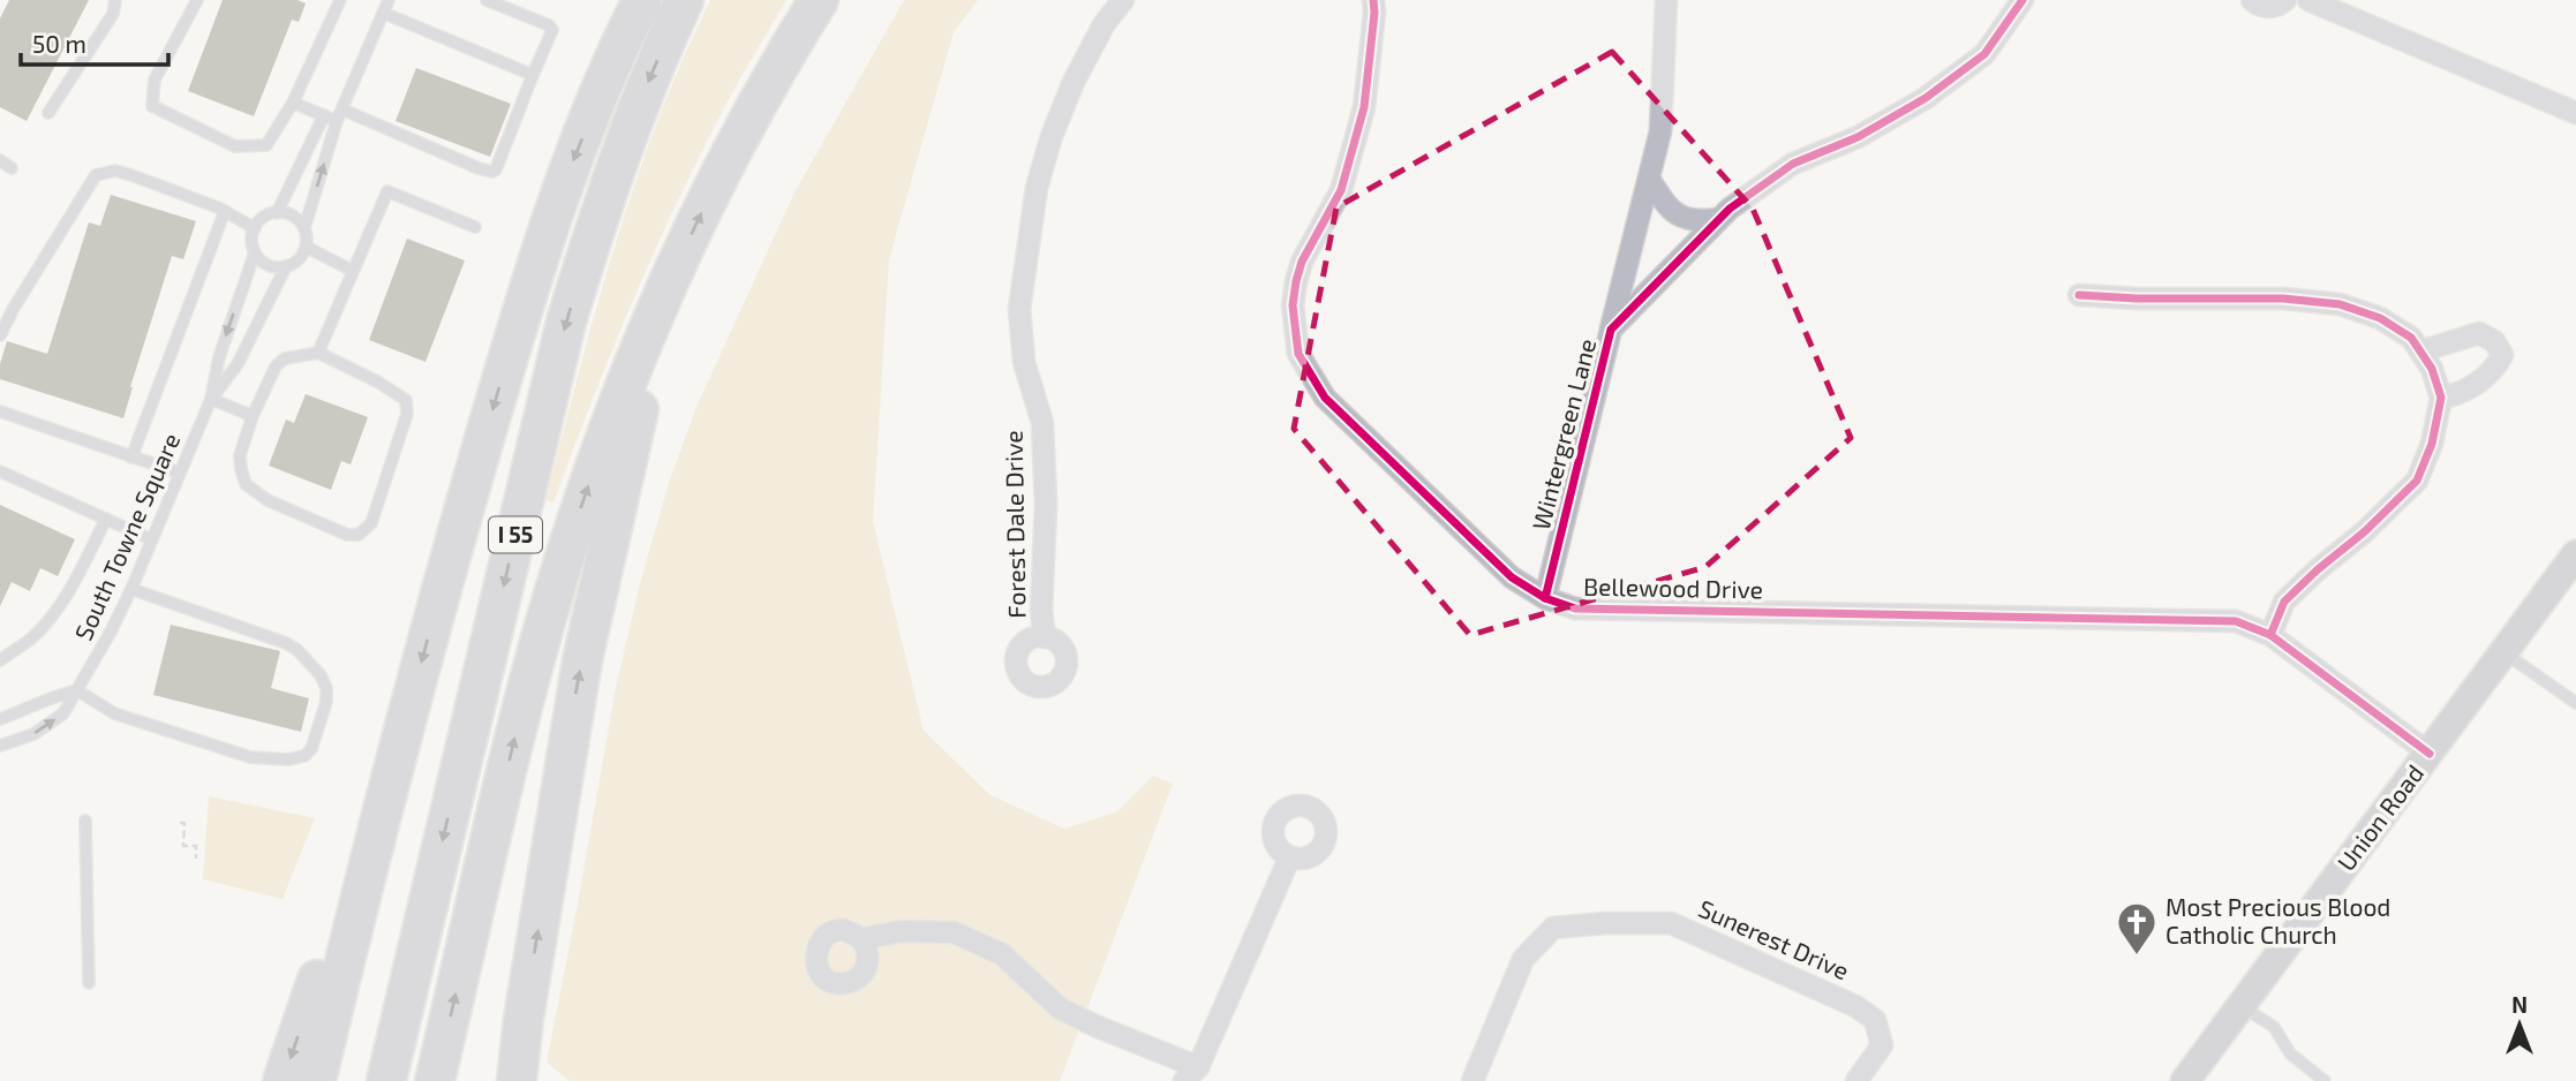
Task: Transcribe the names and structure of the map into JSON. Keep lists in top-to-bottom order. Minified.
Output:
{"streets":{"highway":["I 55"],"main road":["Union Road"],"street":["Wintergreen Lane","Forest Dale Drive","Bellewood Drive","Sunerest Drive"],"lane":["South Towne Square"]},"crossings":[["Wintergreen Lane","Bellewood Drive"],["Bellewood Drive","Union Road"]],"places":{"church":["Most Precious Blood Catholic Church"]},"scale_bar":"50 m","north":"top"}
